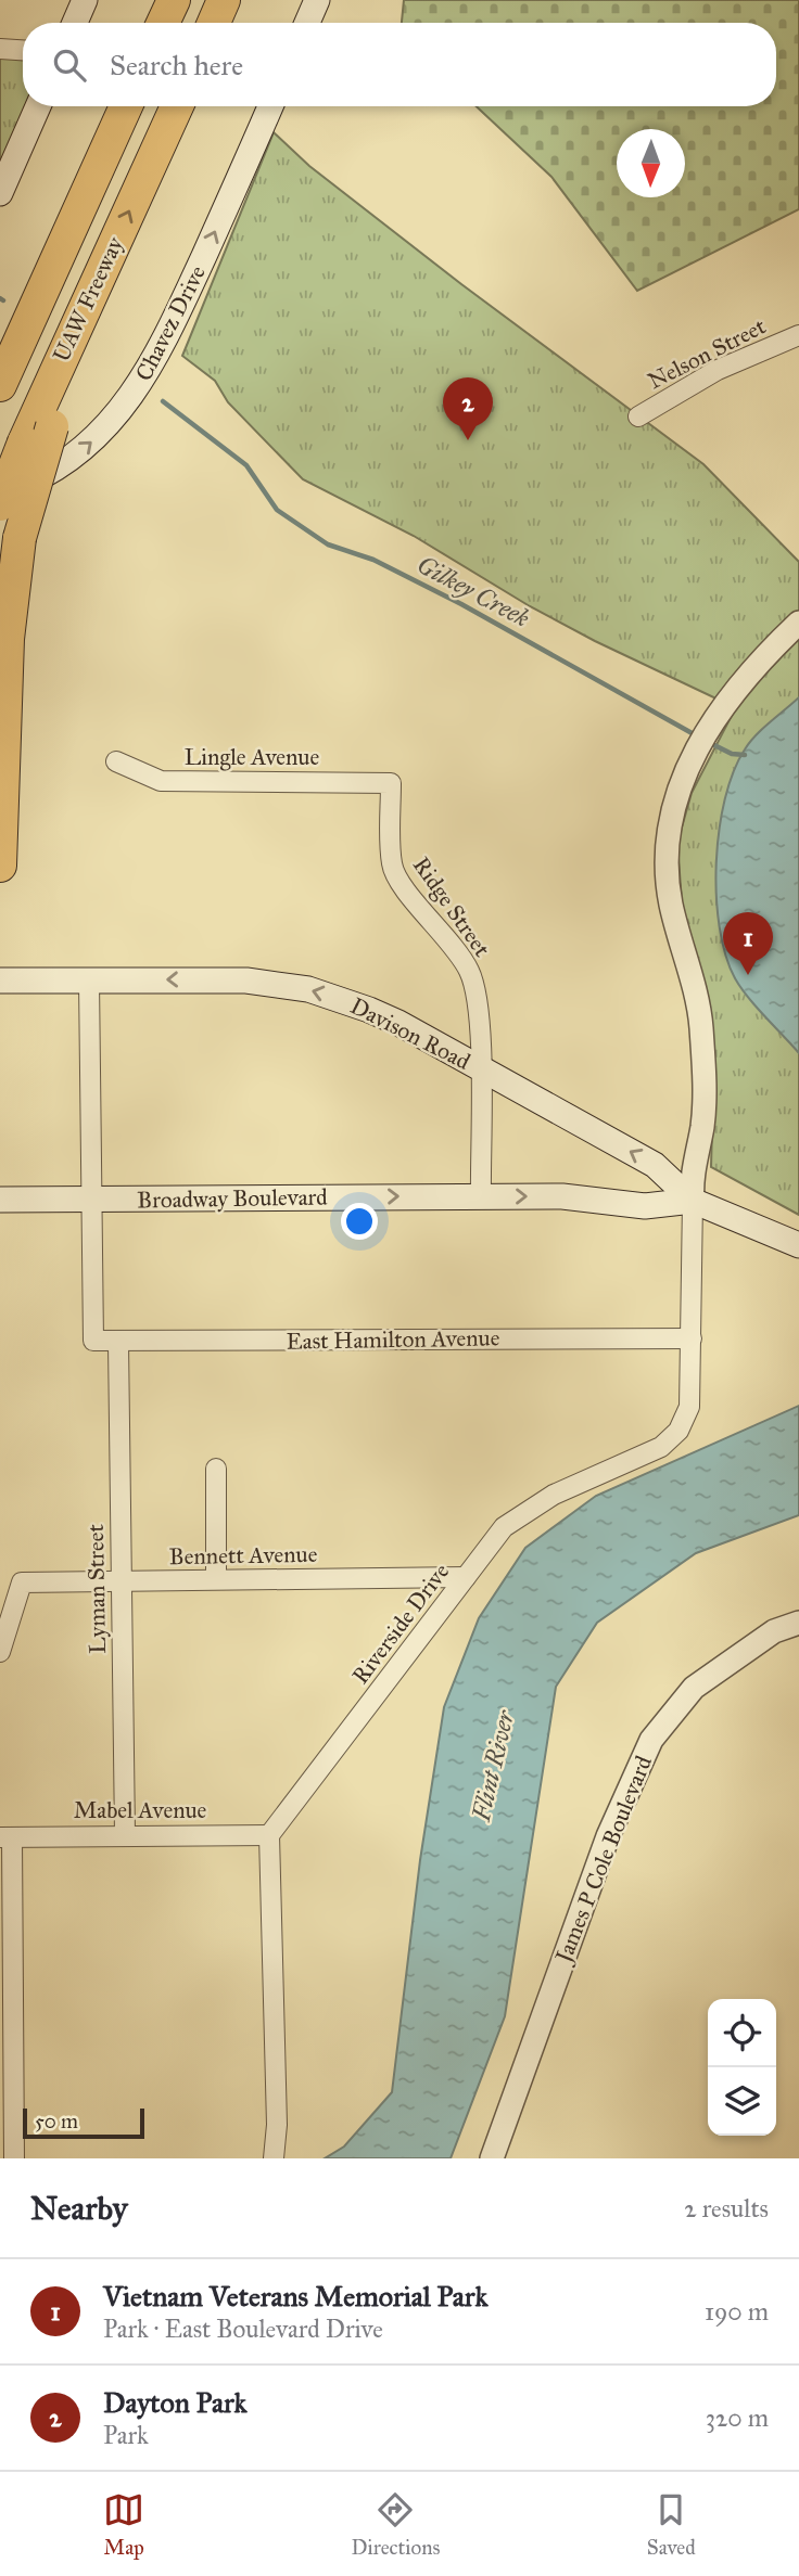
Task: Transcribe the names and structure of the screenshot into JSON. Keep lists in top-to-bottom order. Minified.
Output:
{"streets":{"highway":["UAW Freeway"],"main road":["Chavez Drive","Davison Road","Broadway Boulevard"],"street":["Nelson Street","Lingle Avenue","Ridge Street","East Hamilton Avenue","Bennett Avenue","Lyman Street","Riverside Drive","Mabel Avenue","James P Cole Boulevard"]},"crossings":[["Lingle Avenue","Ridge Street"],["Ridge Street","Davison Road"],["Ridge Street","Broadway Boulevard"],["Davison Road","Broadway Boulevard"],["Davison Road","Riverside Drive"],["Broadway Boulevard","East Hamilton Avenue"],["Broadway Boulevard","Riverside Drive"],["East Hamilton Avenue","Lyman Street"],["East Hamilton Avenue","Riverside Drive"],["Bennett Avenue","Lyman Street"],["Bennett Avenue","Riverside Drive"],["Lyman Street","Mabel Avenue"],["Riverside Drive","Mabel Avenue"]],"one_way":["Chavez Drive","Davison Road","Broadway Boulevard"],"water":["Gilkey Creek","Flint River"],"scale_bar":"50 m","north":"bottom","page":{"search":"Search here","pins":["2","1"],"scale":"50 m","heading":["Nearby","2 results"],"list":[{"mark":"1","name":"Vietnam Veterans Memorial Park","note":"Park · East Boulevard Drive","value":"190 m"},{"mark":"2","name":"Dayton Park","note":"Park","value":"320 m"}],"nav":["Map","Directions","Saved"]}}
